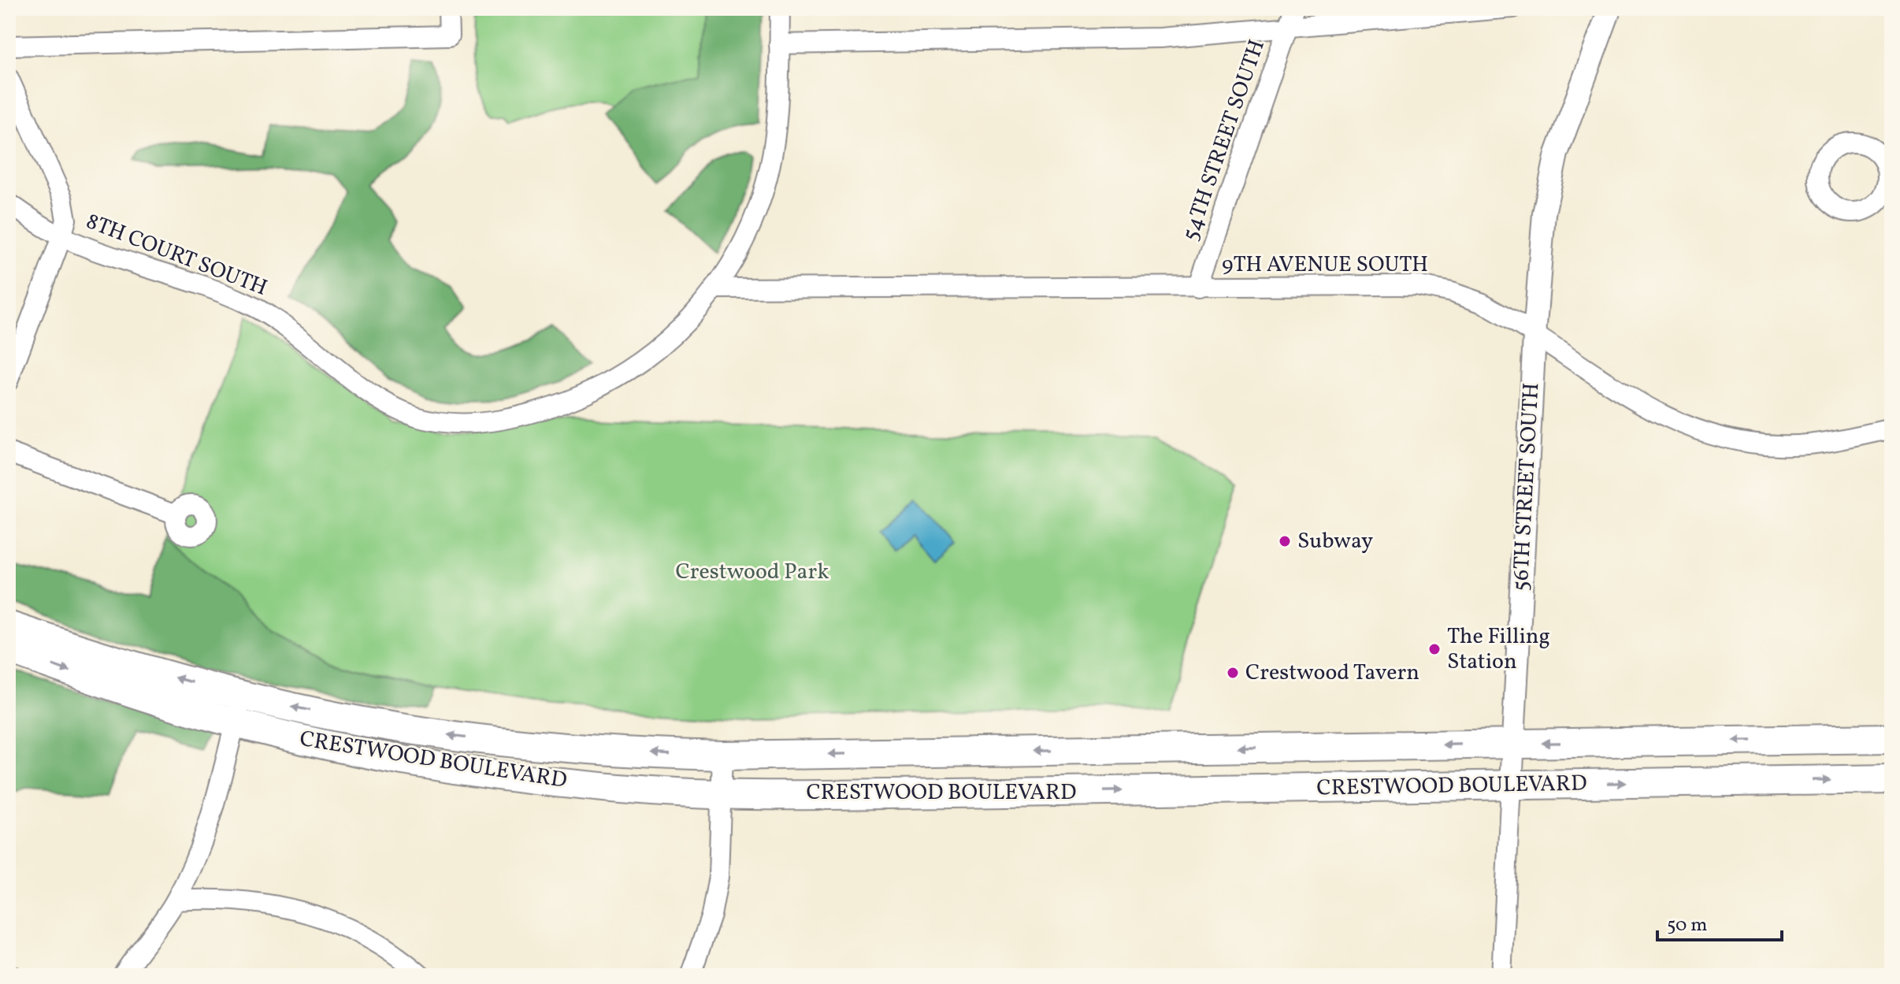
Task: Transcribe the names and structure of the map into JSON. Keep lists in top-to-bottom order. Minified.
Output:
{"streets":{"main road":["CRESTWOOD BOULEVARD"],"street":["54TH STREET SOUTH","8TH COURT SOUTH","9TH AVENUE SOUTH","56TH STREET SOUTH"]},"crossings":[["54TH STREET SOUTH","9TH AVENUE SOUTH"],["8TH COURT SOUTH","9TH AVENUE SOUTH"],["9TH AVENUE SOUTH","56TH STREET SOUTH"],["56TH STREET SOUTH","CRESTWOOD BOULEVARD"]],"parks":["Crestwood Park"],"places":["Subway","The Filling Station","Crestwood Tavern"],"scale_bar":"50 m"}
